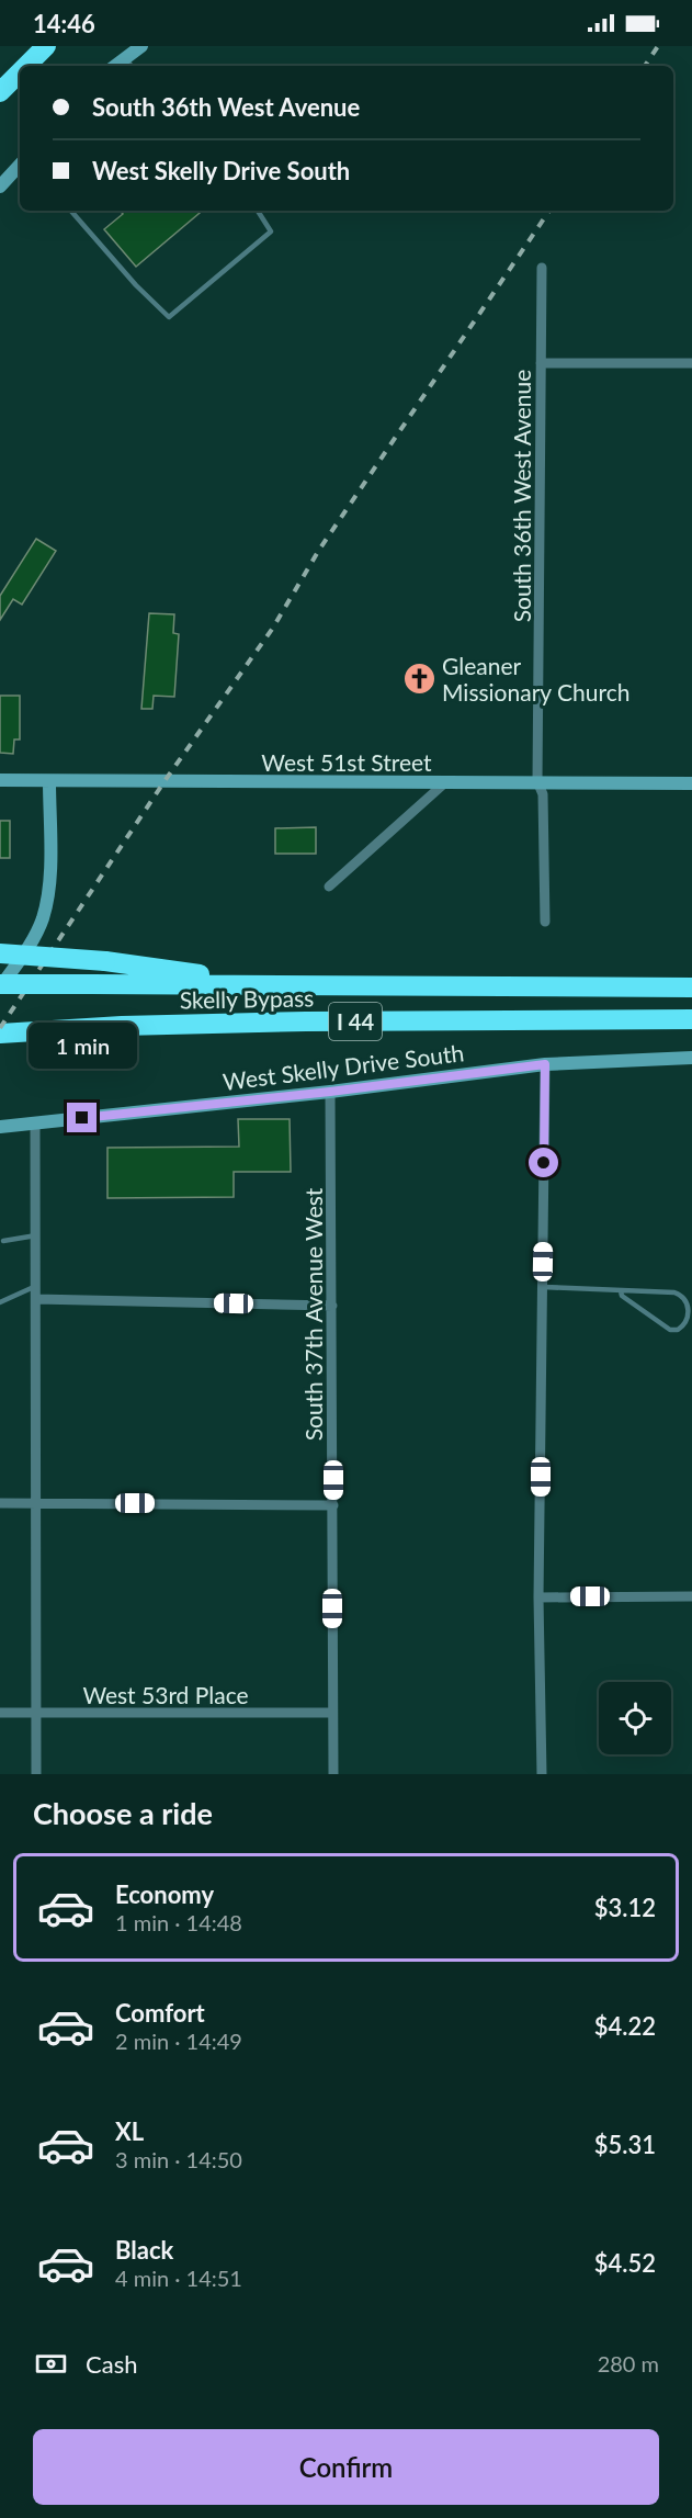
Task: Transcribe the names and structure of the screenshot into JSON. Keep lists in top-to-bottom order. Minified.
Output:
{"streets":{"highway":["Skelly Bypass","I 44"],"street":["South 36th West Avenue","West 51st Street","West Skelly Drive South","South 37th Avenue West","West 53rd Place"]},"crossings":[["South 36th West Avenue","West 51st Street"],["West Skelly Drive South","South 37th Avenue West"],["South 37th Avenue West","West 53rd Place"]],"places":{"church":["Gleaner Missionary Church"]},"page":{"status":"14:46","banner":["South 36th West Avenue","West Skelly Drive South"],"bubble":"1 min","heading":"Choose a ride","list":[{"name":"Economy","note":"1 min · 14:48","value":"$3.12"},{"name":"Comfort","note":"2 min · 14:49","value":"$4.22"},{"name":"XL","note":"3 min · 14:50","value":"$5.31"},{"name":"Black","note":"4 min · 14:51","value":"$4.52"}],"pay":["Cash","280 m"],"buttons":"Confirm"}}
